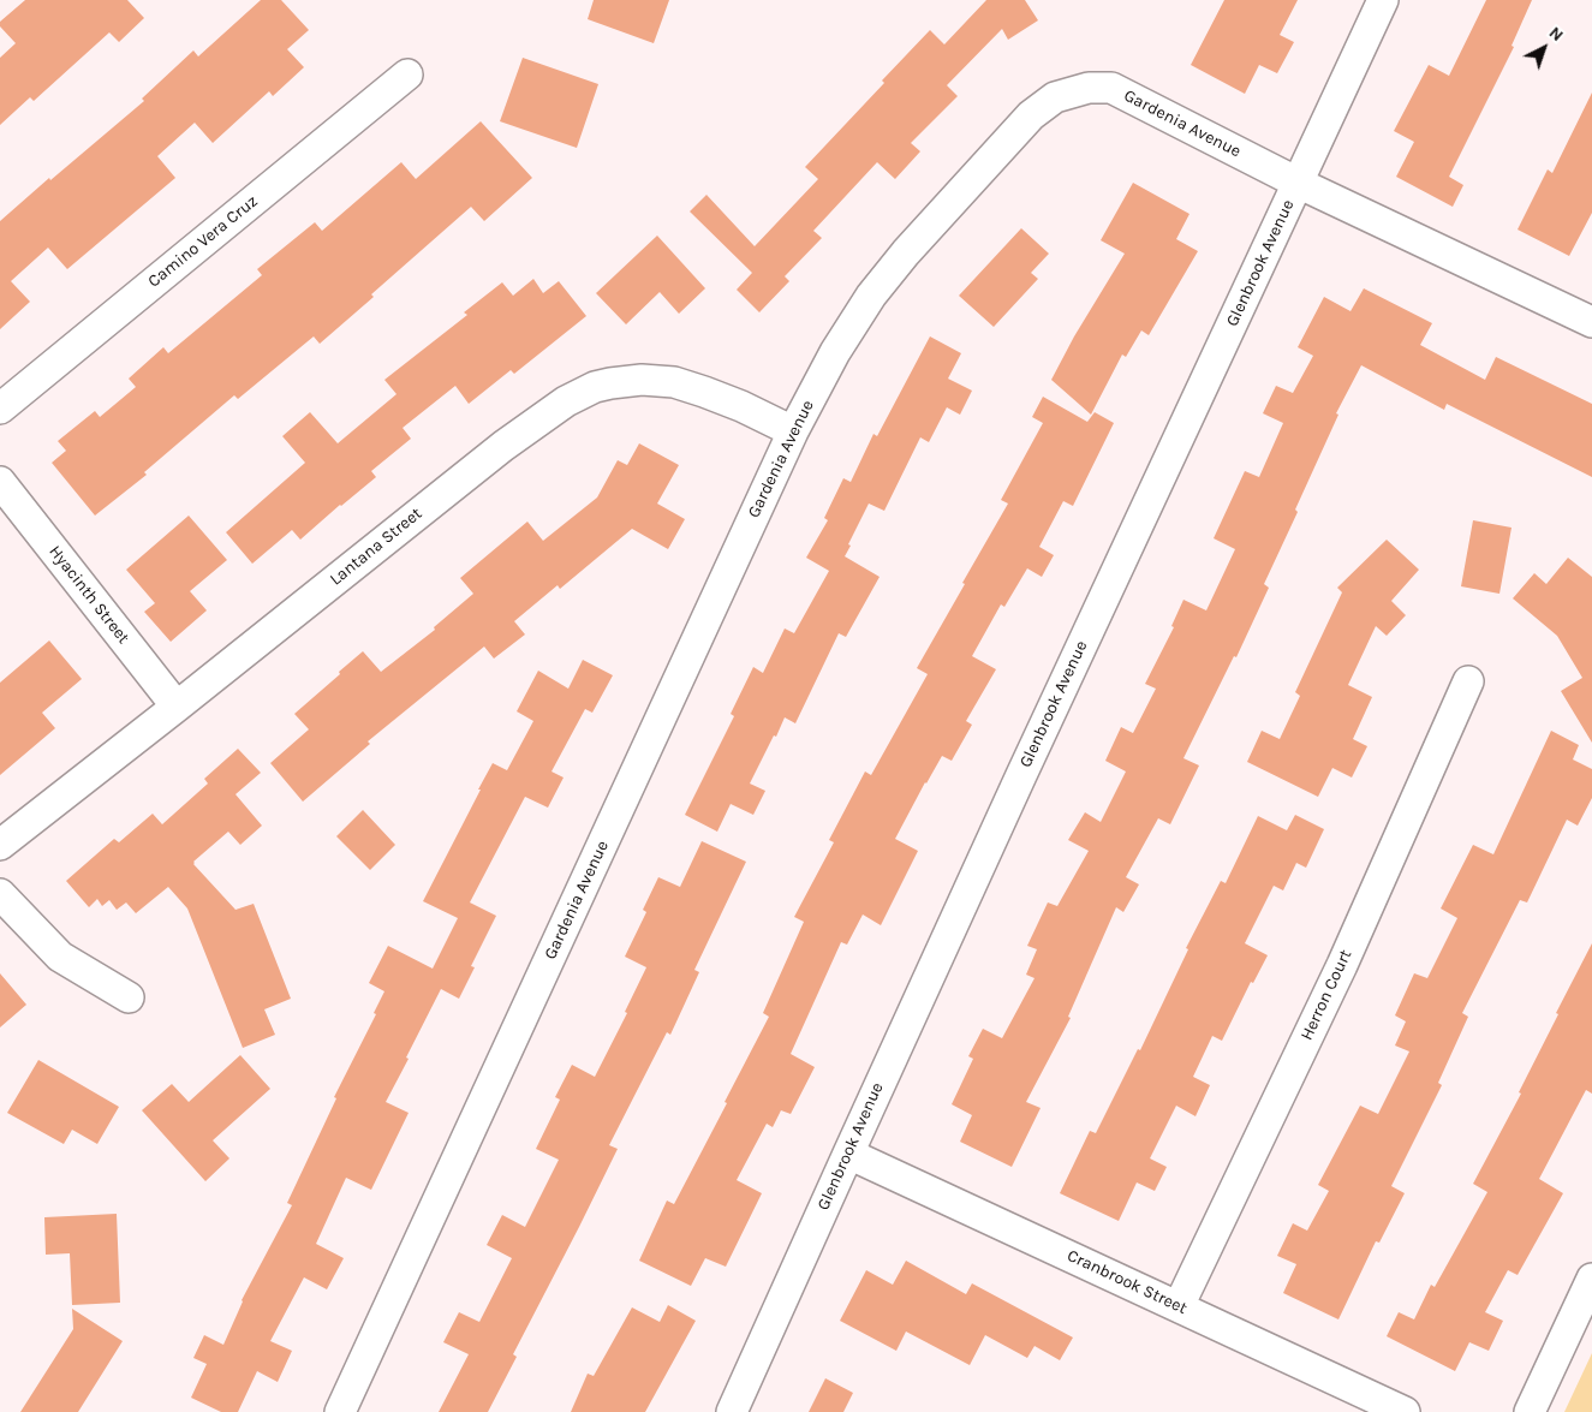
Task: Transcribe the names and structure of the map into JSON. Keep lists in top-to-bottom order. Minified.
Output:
{"streets":{"street":["Gardenia Avenue","Camino Vera Cruz","Glenbrook Avenue","Lantana Street","Hyacinth Street","Herron Court","Cranbrook Street"]},"crossings":[["Gardenia Avenue","Glenbrook Avenue"],["Gardenia Avenue","Lantana Street"],["Glenbrook Avenue","Cranbrook Street"],["Lantana Street","Hyacinth Street"],["Herron Court","Cranbrook Street"]],"north":"top right"}
